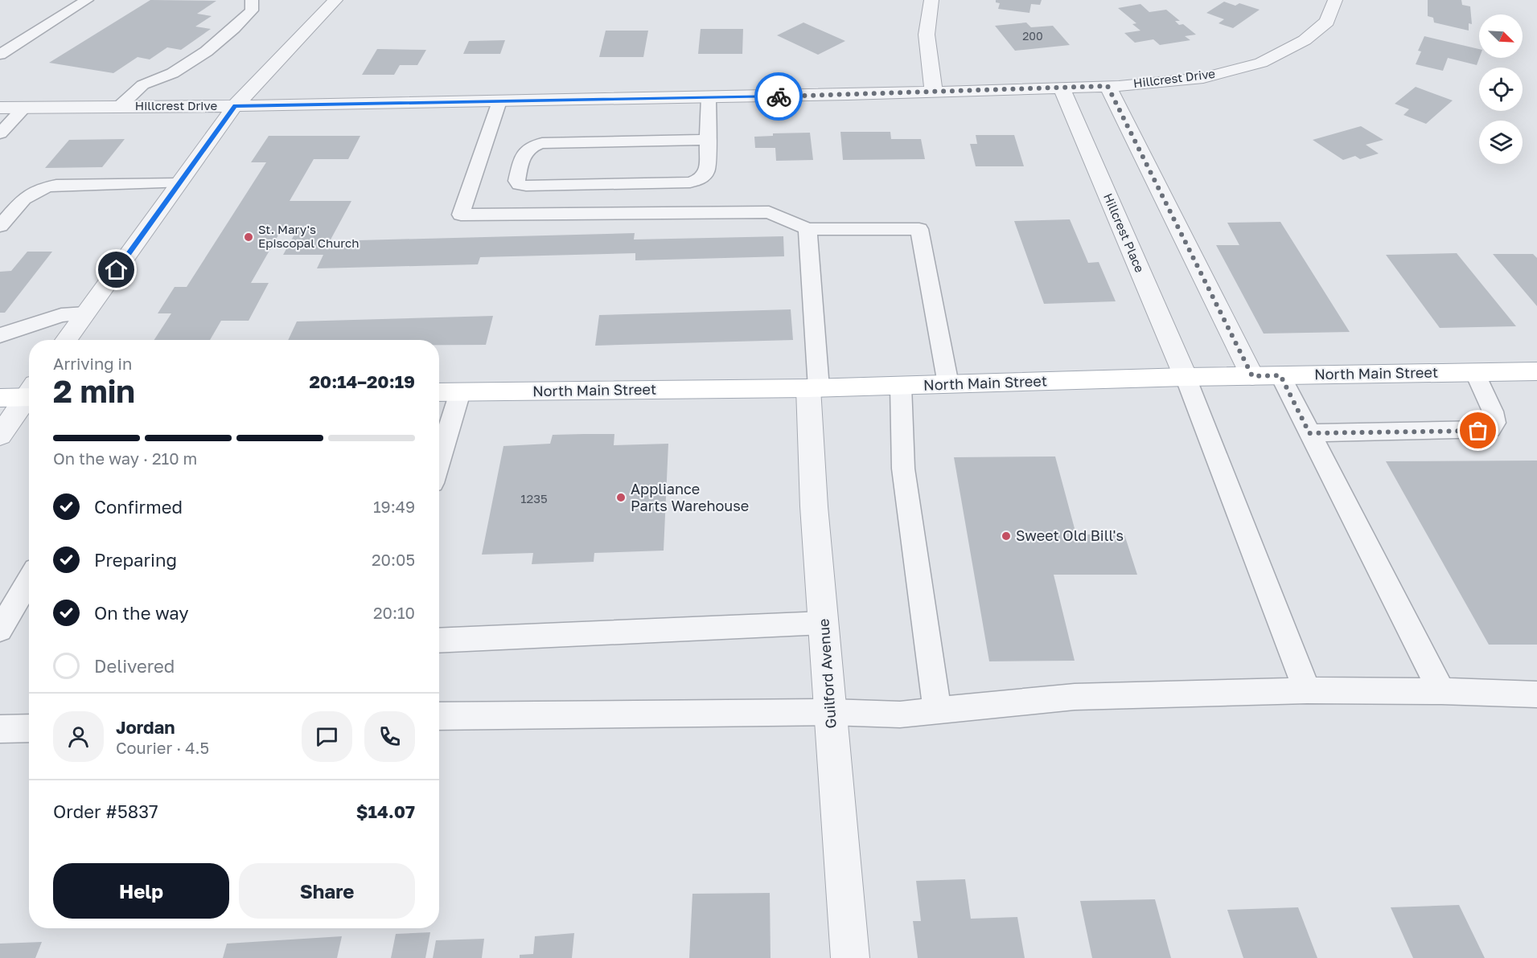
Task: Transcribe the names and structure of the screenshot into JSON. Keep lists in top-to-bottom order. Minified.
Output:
{"streets":{"main road":["North Main Street"],"street":["Hillcrest Drive","Hillcrest Place","Guilford Avenue"]},"crossings":[["Hillcrest Drive","Hillcrest Place"],["Hillcrest Place","North Main Street"],["North Main Street","Guilford Avenue"]],"places":["St. Mary's Episcopal Church","Appliance Parts Warehouse","Sweet Old Bill's"],"house_numbers":["200","1235"],"north":"bottom right","page":{"heading":["2 min","Arriving in","20:14–20:19"],"panel":["Jordan","Courier · 4.5","Order #5837","$14.07"],"bar":"On the way · 210 m","list":[["Confirmed","19:49"],["Preparing","20:05"],["On the way","20:10"],"Delivered"],"buttons":["Help","Share"]}}
